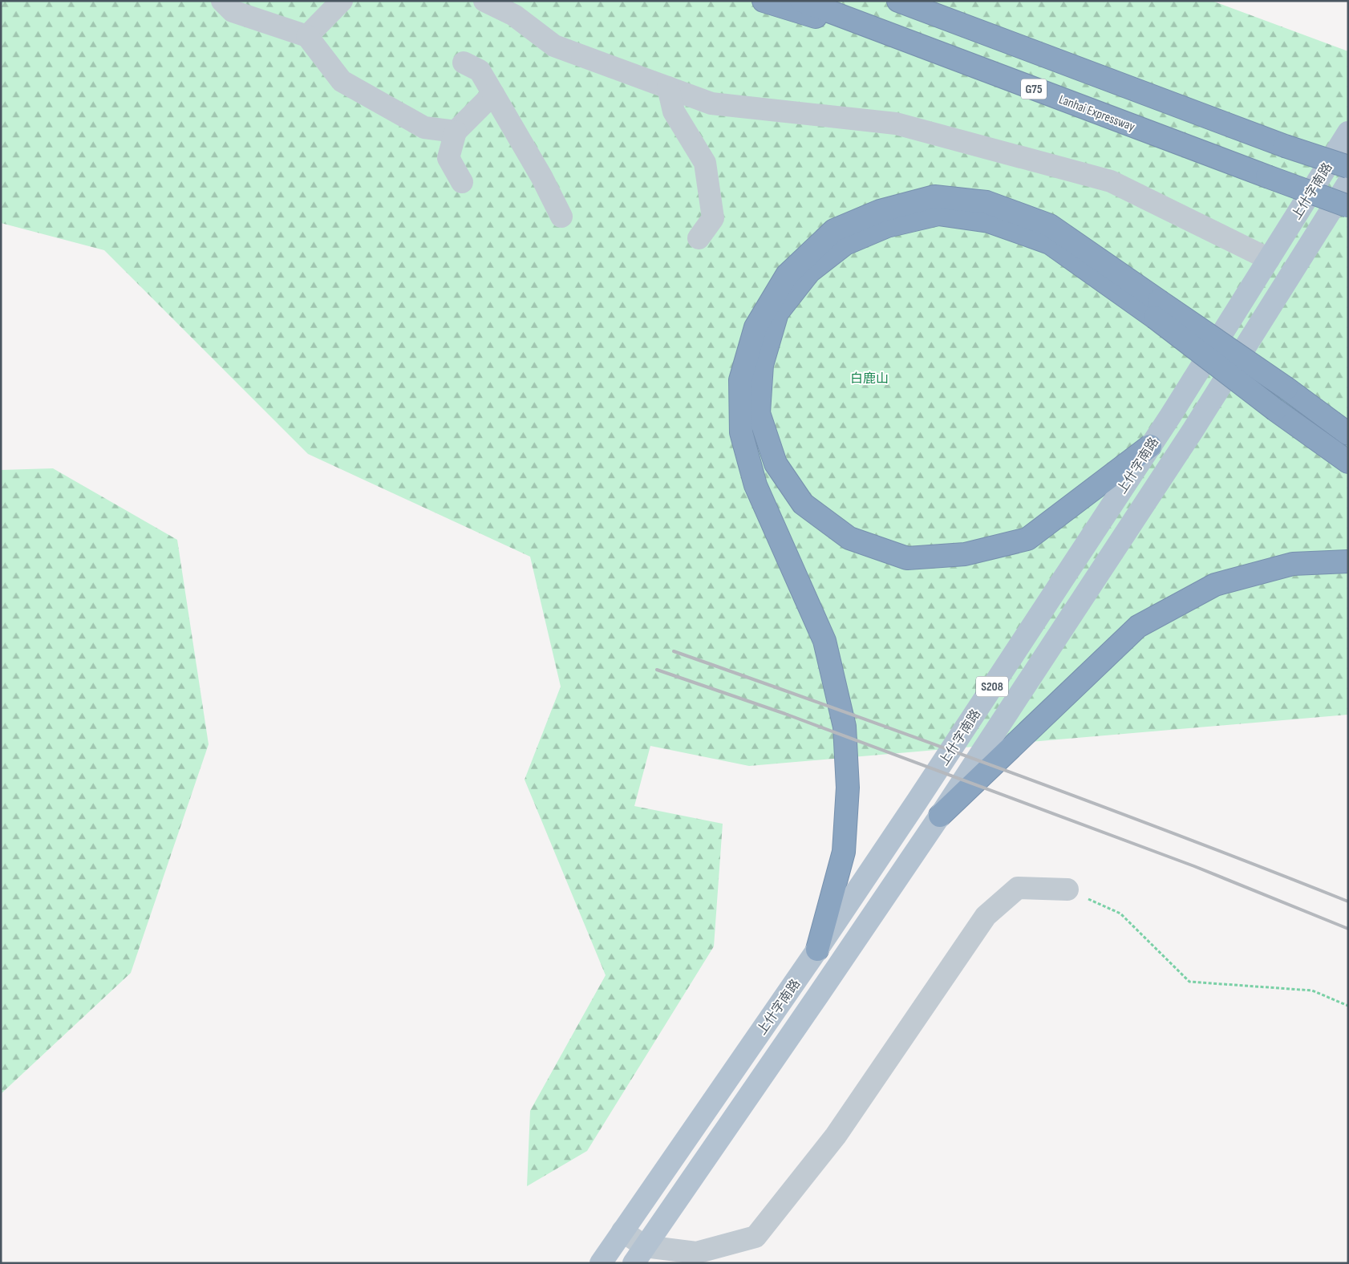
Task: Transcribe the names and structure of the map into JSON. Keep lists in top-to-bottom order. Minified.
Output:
{"streets":{"highway":["G75","Lanhai Expressway"],"main road":["上什字南路","S208"]},"crossings":[["上什字南路","S208"]],"parks":["白鹿山"]}
